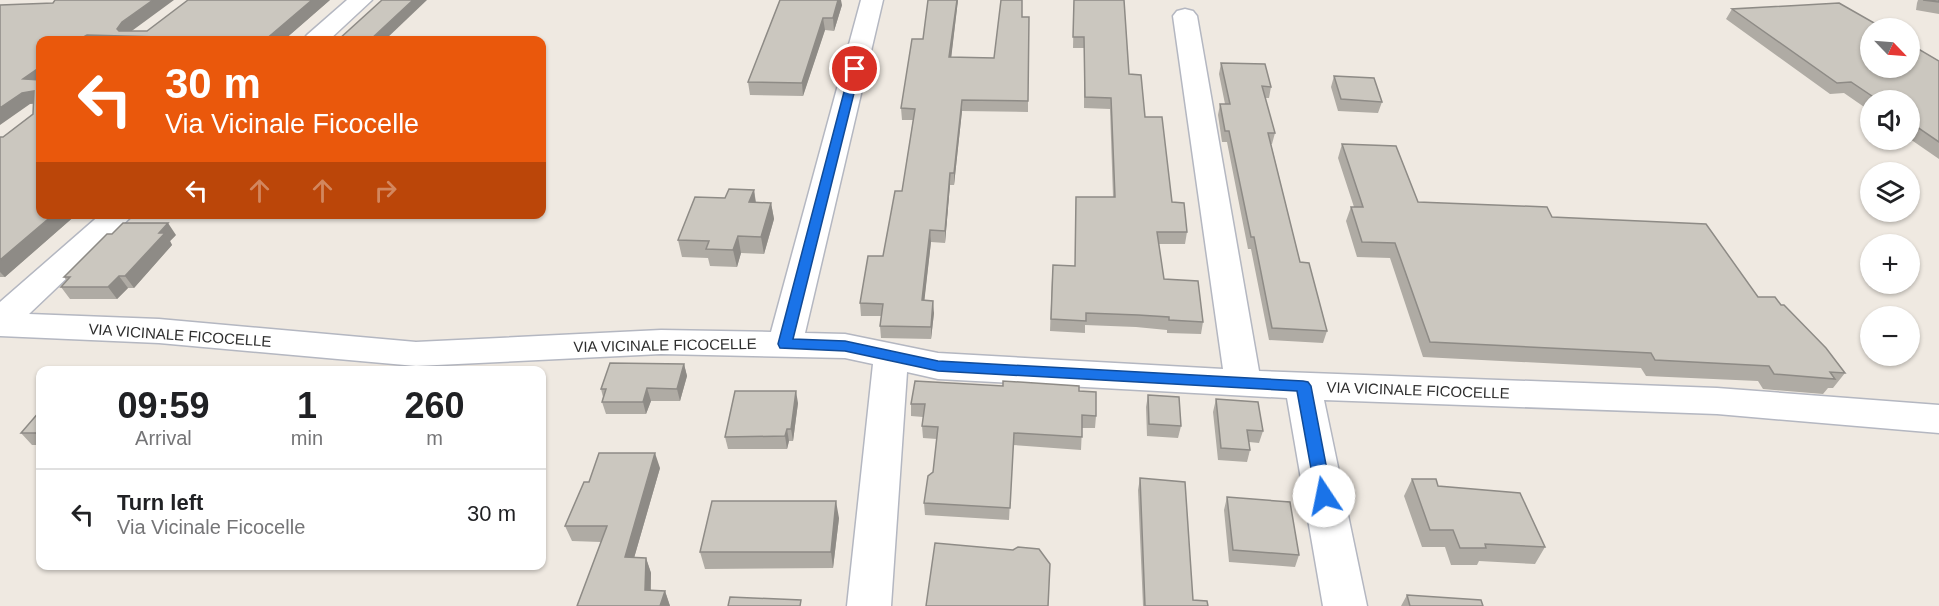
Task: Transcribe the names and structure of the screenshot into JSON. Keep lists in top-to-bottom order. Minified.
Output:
{"streets":{"street":["VIA VICINALE FICOCELLE"]},"north":"bottom right","page":{"map_buttons":["+","−"],"turn":["30 m","Via Vicinale Ficocelle"],"eta":["09:59","Arrival","1","min","260","m"],"list":[{"name":"Turn left","note":"Via Vicinale Ficocelle","value":"30 m"}]}}
